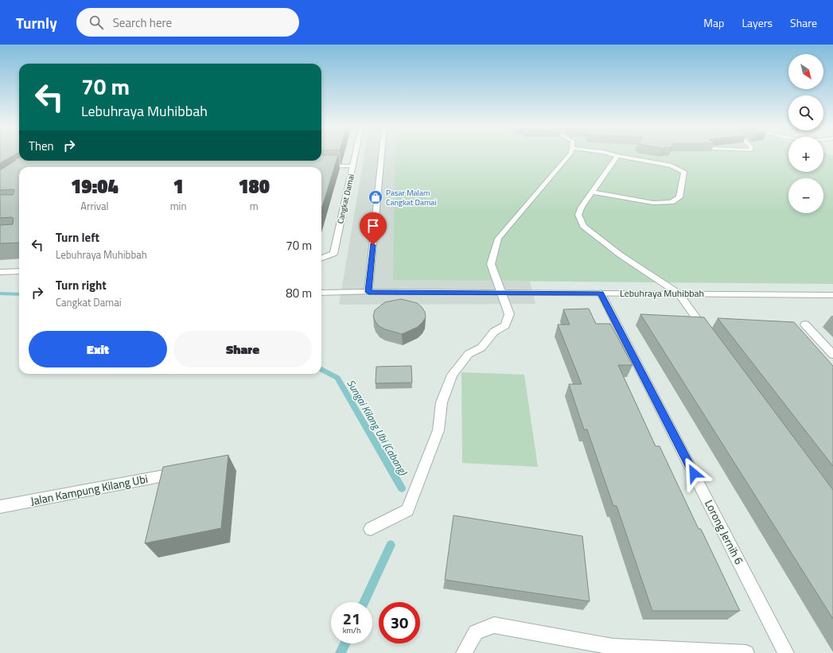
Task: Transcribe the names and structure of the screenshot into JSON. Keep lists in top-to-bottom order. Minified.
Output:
{"streets":{"street":["Cangkat Damai","Lebuhraya Muhibbah","Jalan Kampung Kilang Ubi","Lorong Jernih 6"]},"crossings":[["Lebuhraya Muhibbah","Lorong Jernih 6"]],"water":["Sungai Kilang Ubi (Cabang)"],"places":{"shop":["Pasar Malam Cangkat Damai"]},"north":"bottom right","page":{"header":"Turnly","search":"Search here","nav":["Map","Layers","Share"],"map_buttons":["+","−"],"turn":["70 m","Lebuhraya Muhibbah"],"then":"Then","eta":["19:04","Arrival","1","min","180","m"],"list":[{"name":"Turn left","note":"Lebuhraya Muhibbah","value":"70 m"},{"name":"Turn right","note":"Cangkat Damai","value":"80 m"}],"buttons":["Exit","Share"],"speed":"21 km/h","limit":"30"}}
